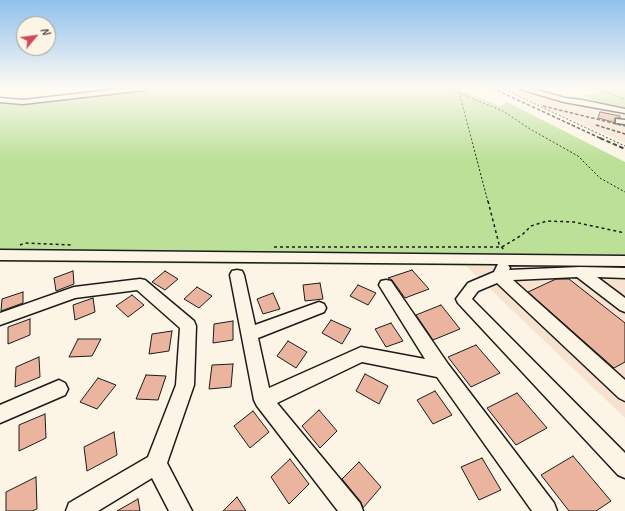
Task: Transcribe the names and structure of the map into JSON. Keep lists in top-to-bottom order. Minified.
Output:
{"north":"top right"}
